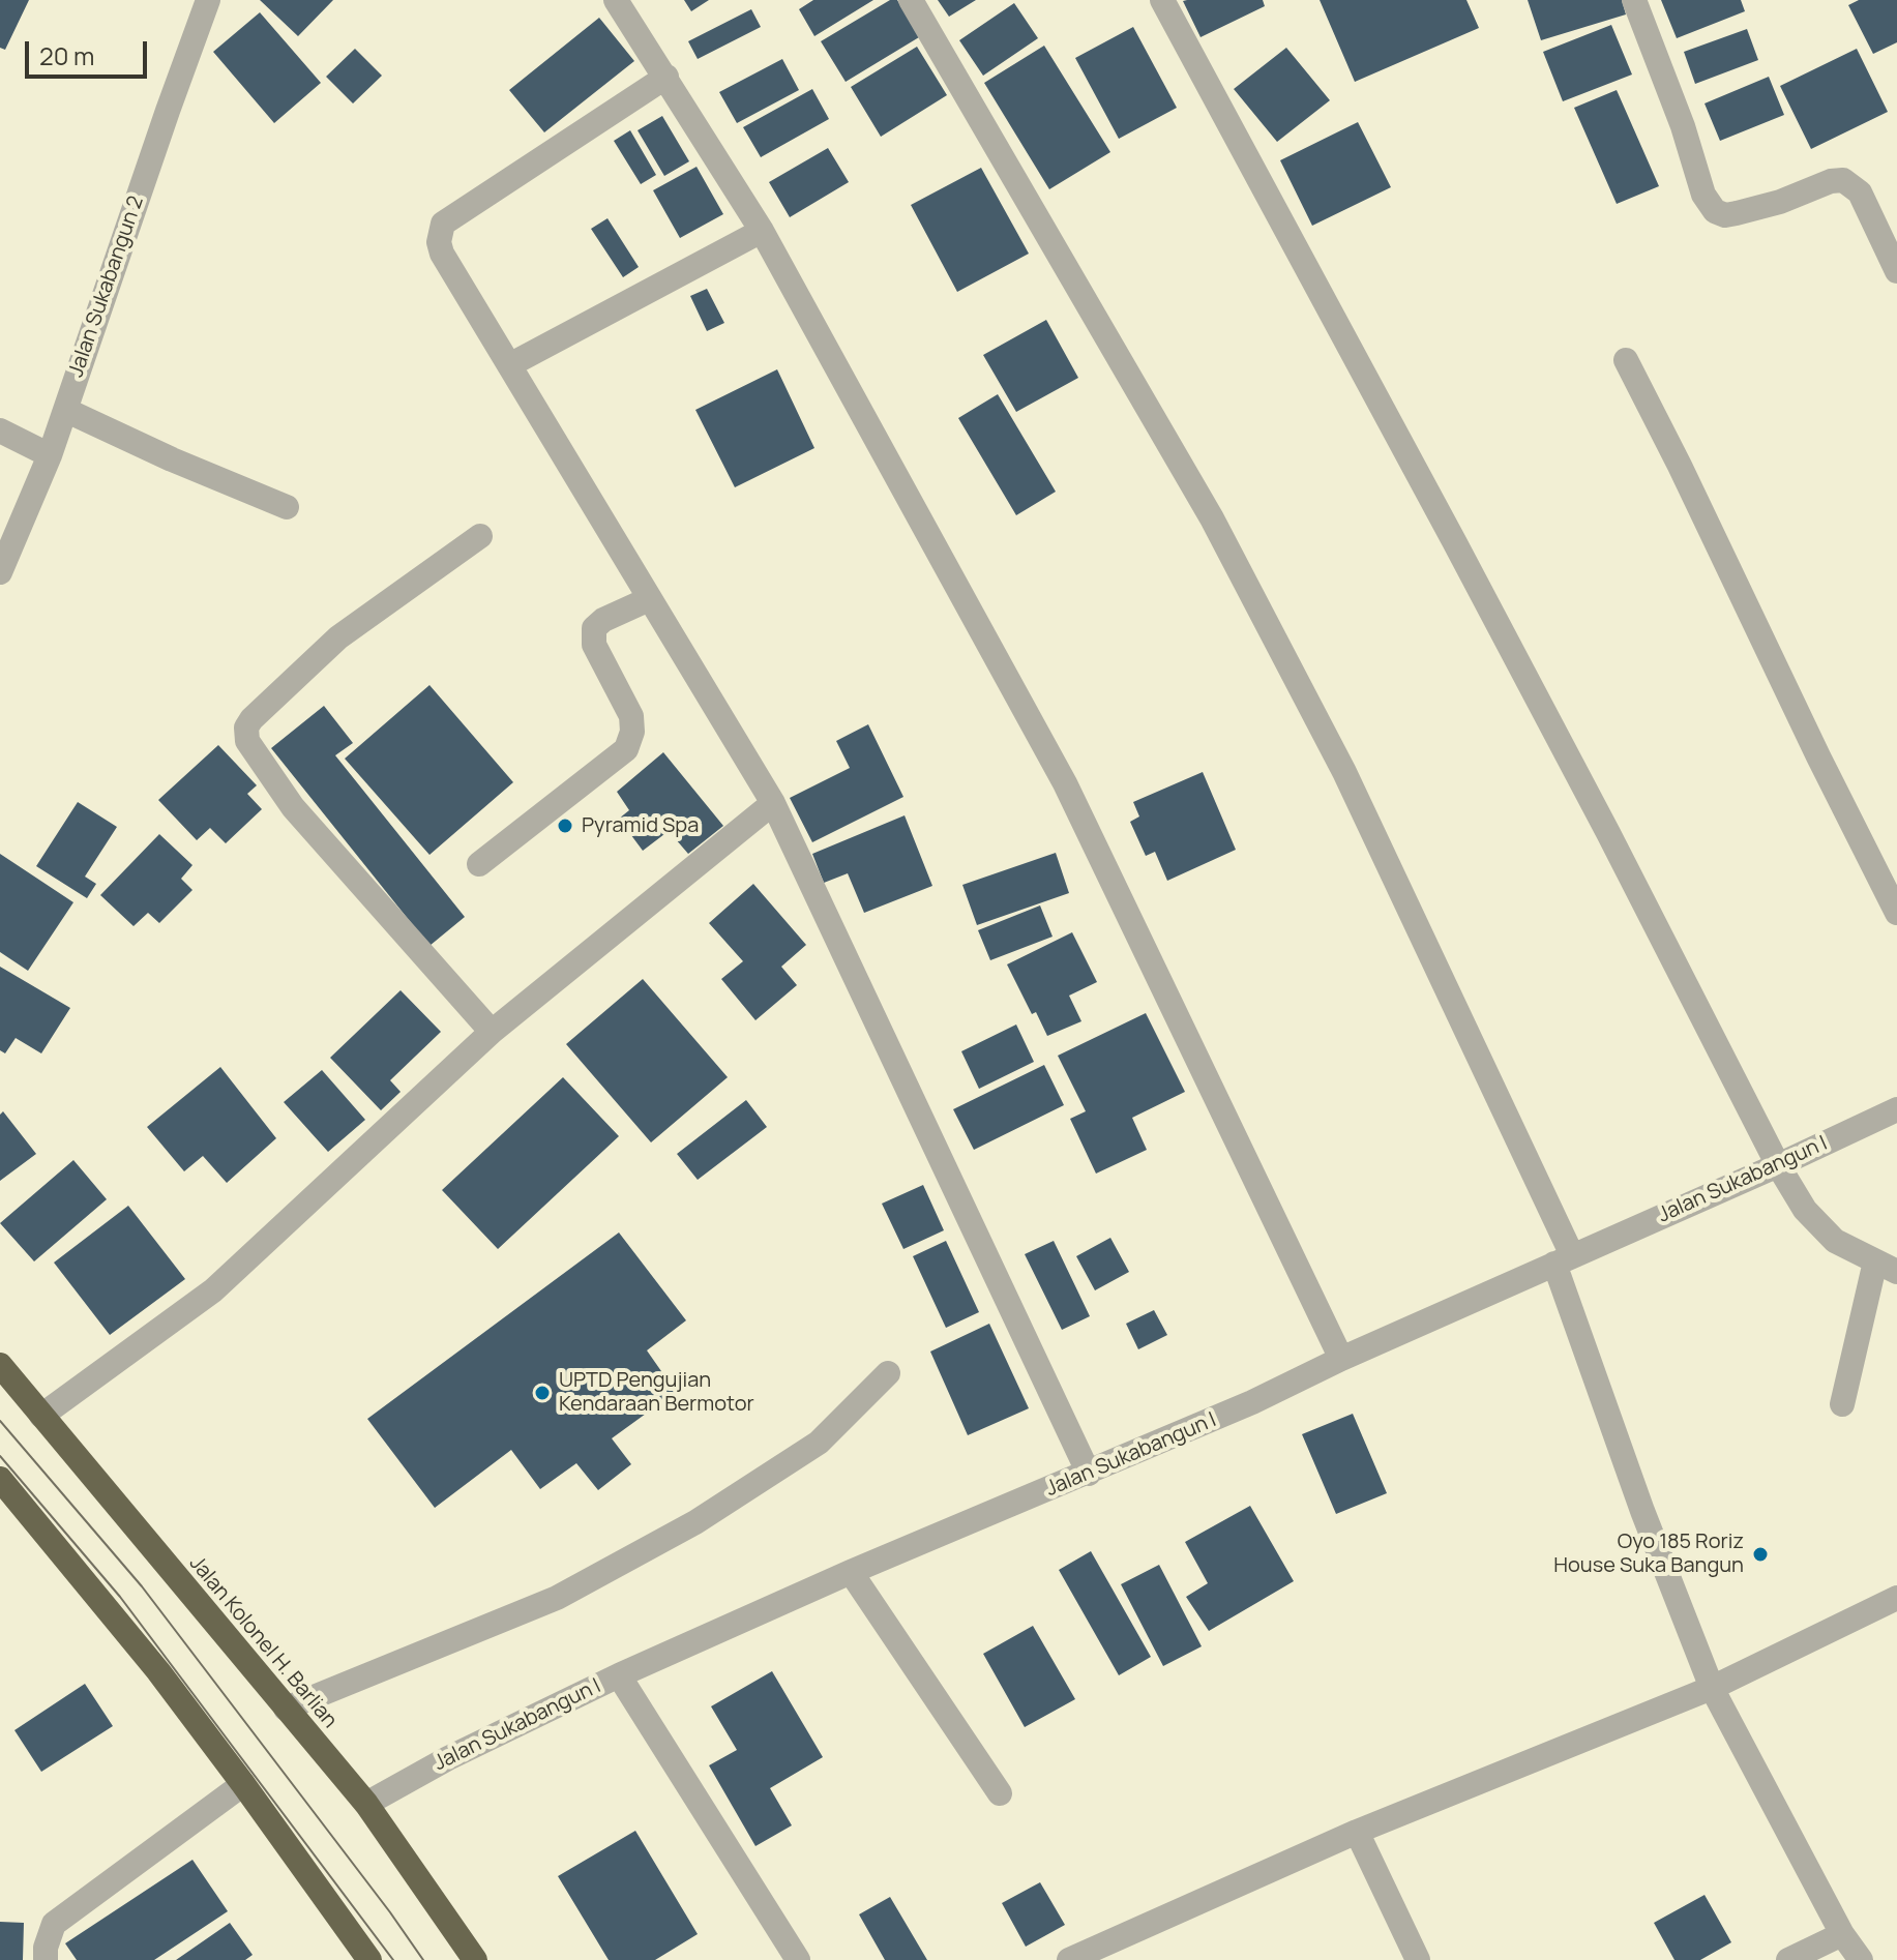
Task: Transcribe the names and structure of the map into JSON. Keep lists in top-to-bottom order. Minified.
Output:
{"streets":{"highway":["Jalan Kolonel H. Barlian"],"street":["Jalan Sukabangun 2","Jalan Sukabangun I"]},"crossings":[["Jalan Sukabangun I","Jalan Kolonel H. Barlian"]],"places":["Pyramid Spa","UPTD Pengujian Kendaraan Bermotor","Oyo 185 Roriz House Suka Bangun"],"scale_bar":"20 m"}
